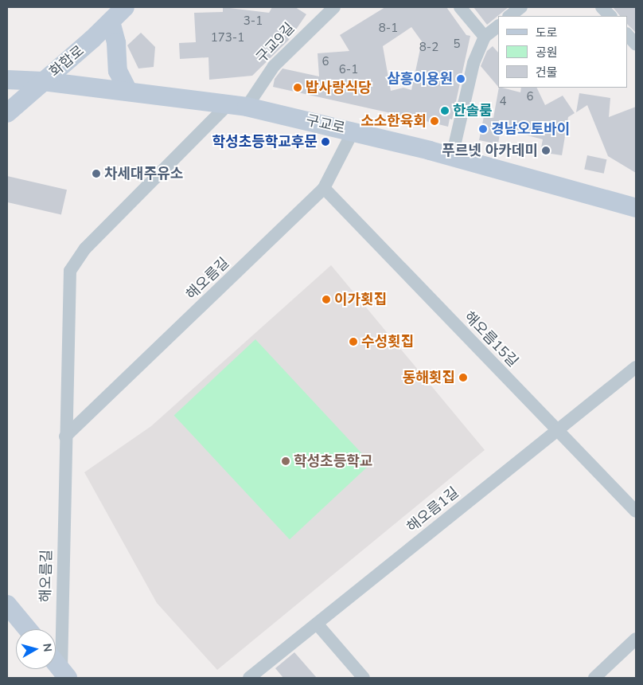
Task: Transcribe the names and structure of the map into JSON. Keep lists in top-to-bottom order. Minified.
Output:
{"streets":{"main road":["화합로","구교로"],"street":["구교9길","해오름길","해오름15길","해오름1길"]},"crossings":[["구교9길","구교로"],["구교9길","해오름길"],["화합로","구교로"],["구교로","해오름길"],["해오름길","해오름15길"],["해오름15길","해오름1길"]],"places":["삼흥이용원","밥사랑식당","한솔룸","소소한육회","경남오토바이","학성초등학교후문","푸르넷 아카데미","차세대주유소","이가횟집","수성횟집","동해횟집","학성초등학교"],"house_numbers":["3-1","8-1","173-1","5","8-2","6","6-1","6","4"],"legend":["도로","공원","건물"],"north":"right"}
